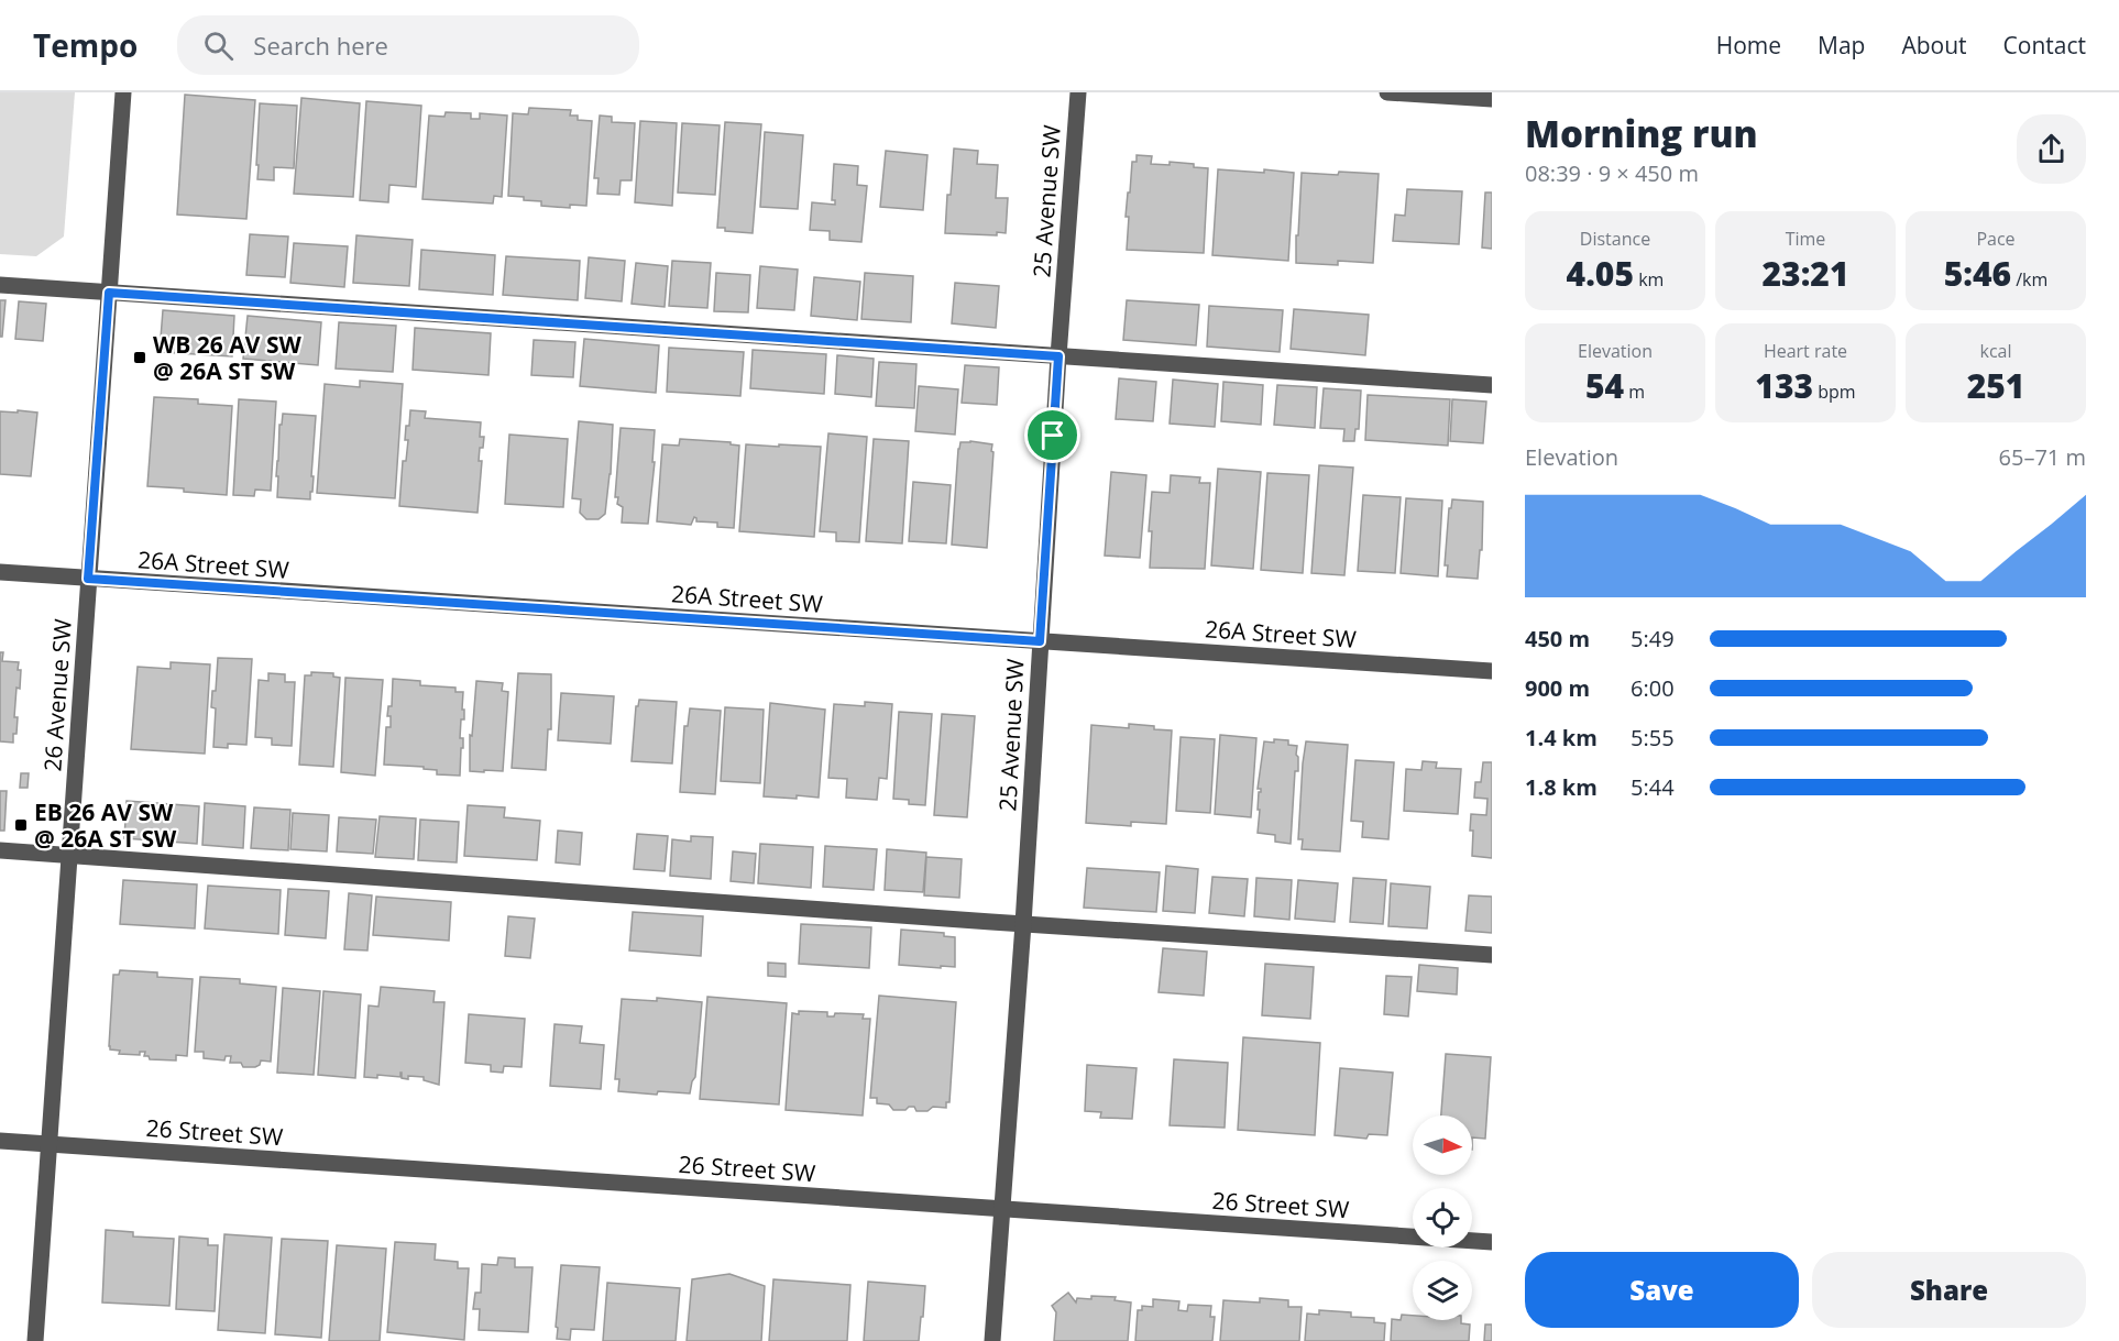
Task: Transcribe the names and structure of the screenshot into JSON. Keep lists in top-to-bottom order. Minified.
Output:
{"streets":{"street":["25 Avenue SW","26A Street SW","26 Avenue SW","26 Street SW"]},"crossings":[["25 Avenue SW","26A Street SW"],["25 Avenue SW","26 Street SW"],["26A Street SW","26 Avenue SW"],["26 Avenue SW","26 Street SW"]],"places":{"transit":["WB 26 AV SW @ 26A ST SW","EB 26 AV SW @ 26A ST SW"]},"north":"right","page":{"header":"Tempo","search":"Search here","nav":["Home","Map","About","Contact"],"heading":["Morning run","08:39 · 9 × 450 m"],"stats":[["Distance","4.05 km"],["Time","23:21"],["Pace","5:46 /km"],["Elevation","54 m"],["Heart rate","133 bpm"],["kcal","251"]],"chart":["Elevation","65–71 m"],"list":[{"name":"450 m","note":"5:49"},{"name":"900 m","note":"6:00"},{"name":"1.4 km","note":"5:55"},{"name":"1.8 km","note":"5:44"}],"buttons":["Save","Share"]}}
